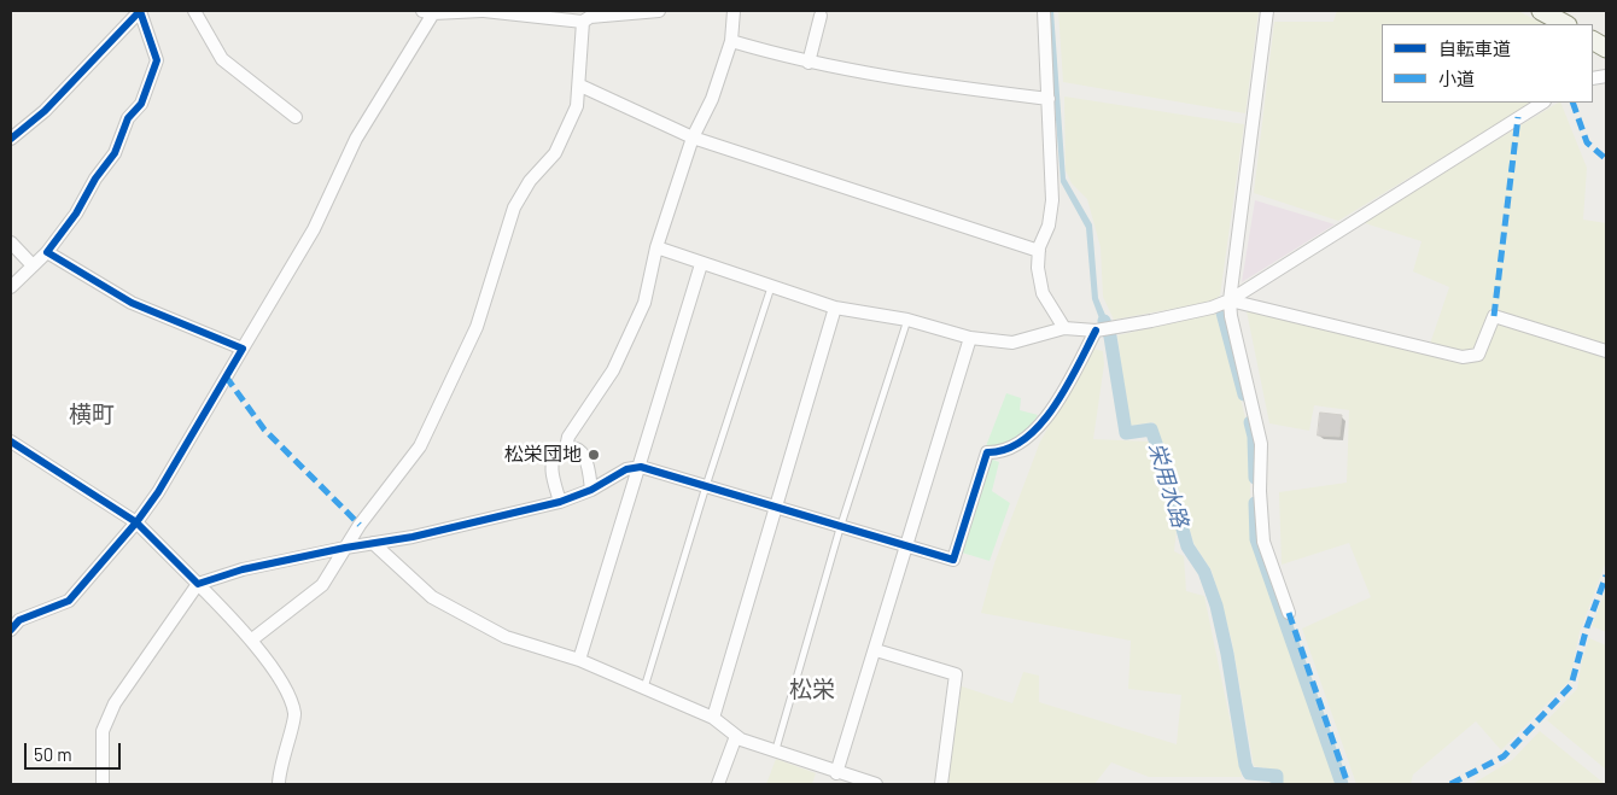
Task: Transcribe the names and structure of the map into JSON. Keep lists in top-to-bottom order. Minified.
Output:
{"districts":["横町","松栄"],"water":["栄用水路"],"places":["松栄団地"],"legend":["自転車道","小道"],"scale_bar":"50 m"}
